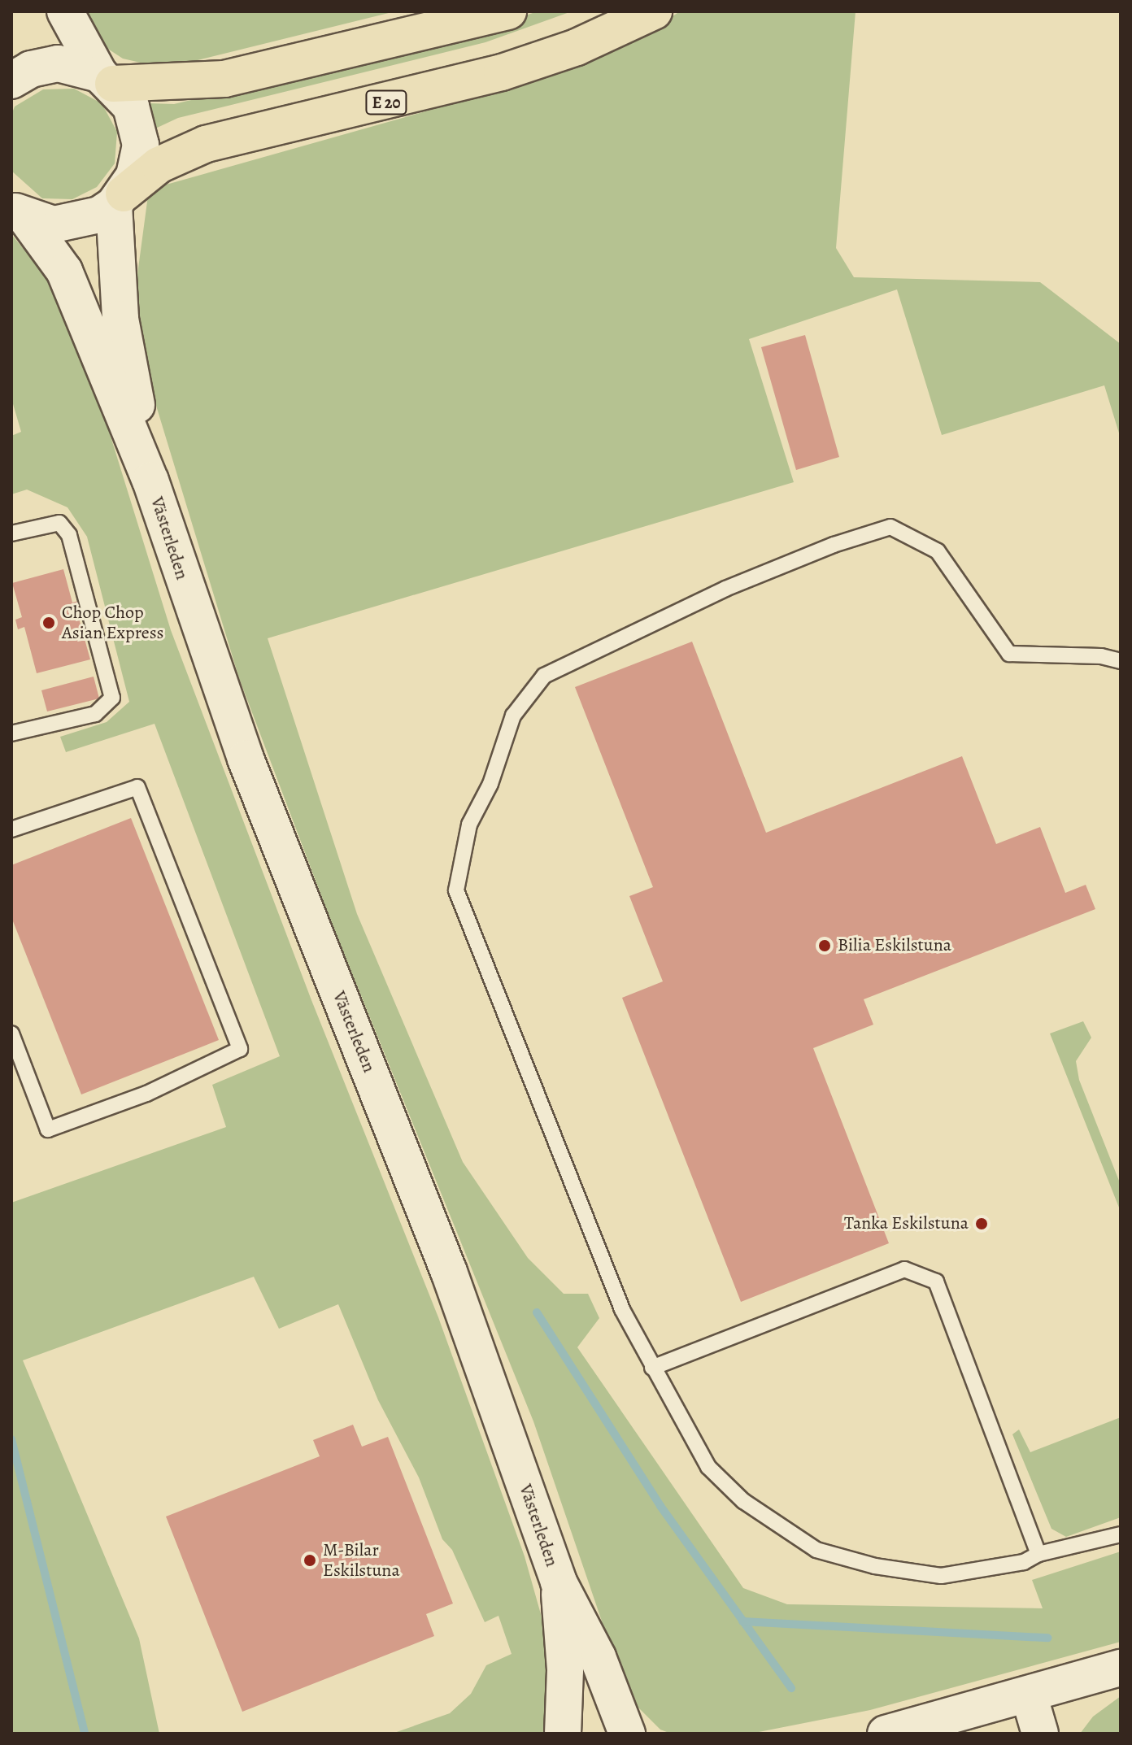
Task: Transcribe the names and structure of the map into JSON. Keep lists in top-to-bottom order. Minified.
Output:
{"streets":{"highway":["E 20"],"main road":["Västerleden"]},"crossings":[["E 20","Västerleden"]],"places":["Chop Chop Asian Express","Bilia Eskilstuna","Tanka Eskilstuna","M-Bilar Eskilstuna"]}
